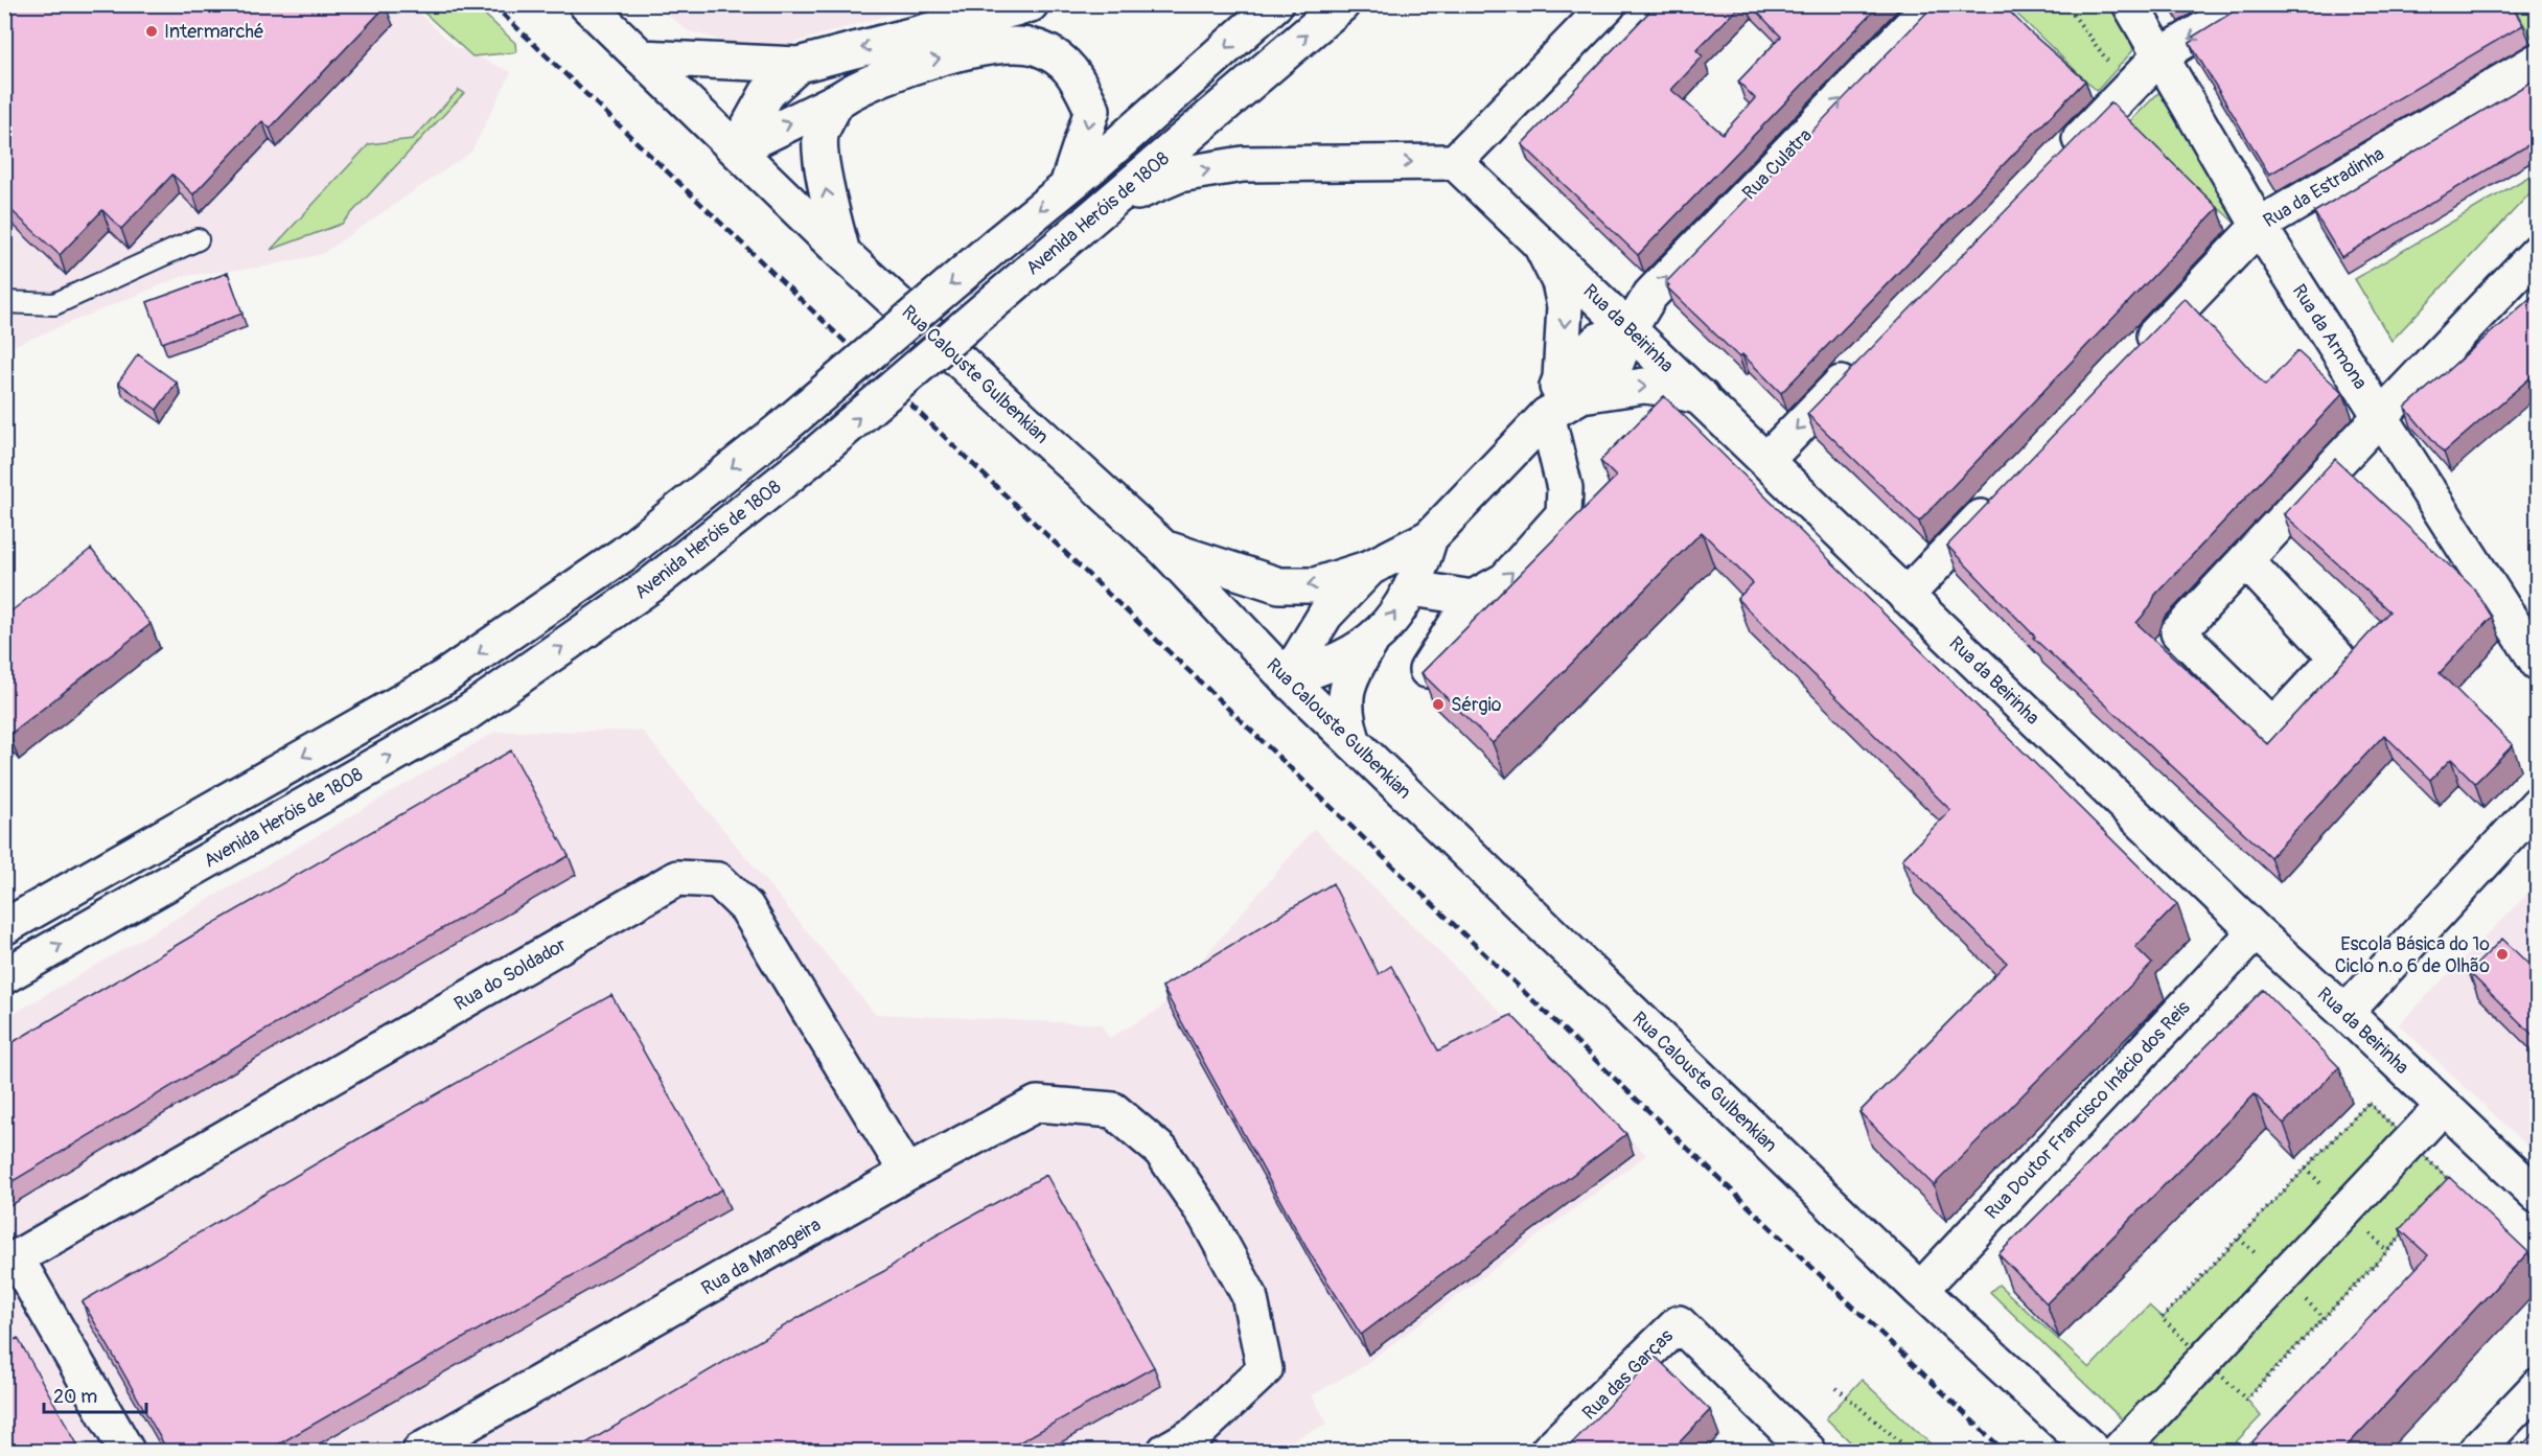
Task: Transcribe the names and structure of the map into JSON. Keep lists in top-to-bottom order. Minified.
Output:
{"streets":{"street":["Rua Culatra","Rua da Estradinha","Avenida Heróis de 1808","Rua da Beirinha","Rua da Armona","Rua Calouste Gulbenkian","Rua do Soldador","Rua Doutor Francisco Inácio dos Reis","Rua da Manageira","Rua das Garças"]},"crossings":[["Rua Culatra","Rua da Beirinha"],["Rua da Estradinha","Rua da Armona"],["Rua da Beirinha","Rua Doutor Francisco Inácio dos Reis"],["Rua Calouste Gulbenkian","Rua Doutor Francisco Inácio dos Reis"],["Rua do Soldador","Rua da Manageira"]],"places":["Intermarché","Sérgio","Escola Básica do 1º Ciclo n.º 6 de Olhão"],"scale_bar":"20 m"}
